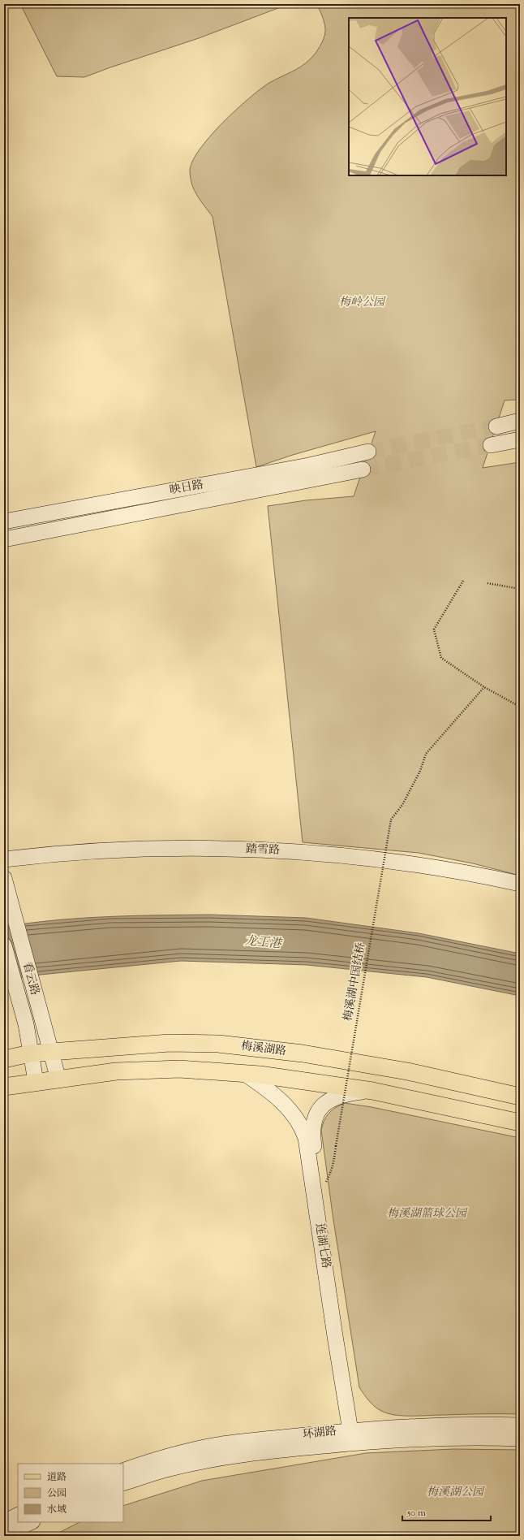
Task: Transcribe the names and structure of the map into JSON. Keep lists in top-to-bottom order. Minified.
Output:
{"streets":{"main road":["映日路","踏雪路","看云路","梅溪湖路","连湖七路","环湖路"],"path":["梅溪湖中国结桥"]},"crossings":[["看云路","梅溪湖路"],["梅溪湖中国结桥","连湖七路"],["连湖七路","环湖路"]],"water":["龙王港"],"parks":["梅岭公园","梅溪湖篮球公园","梅溪湖公园"],"legend":["道路","公园","水域"],"scale_bar":"50 m"}
